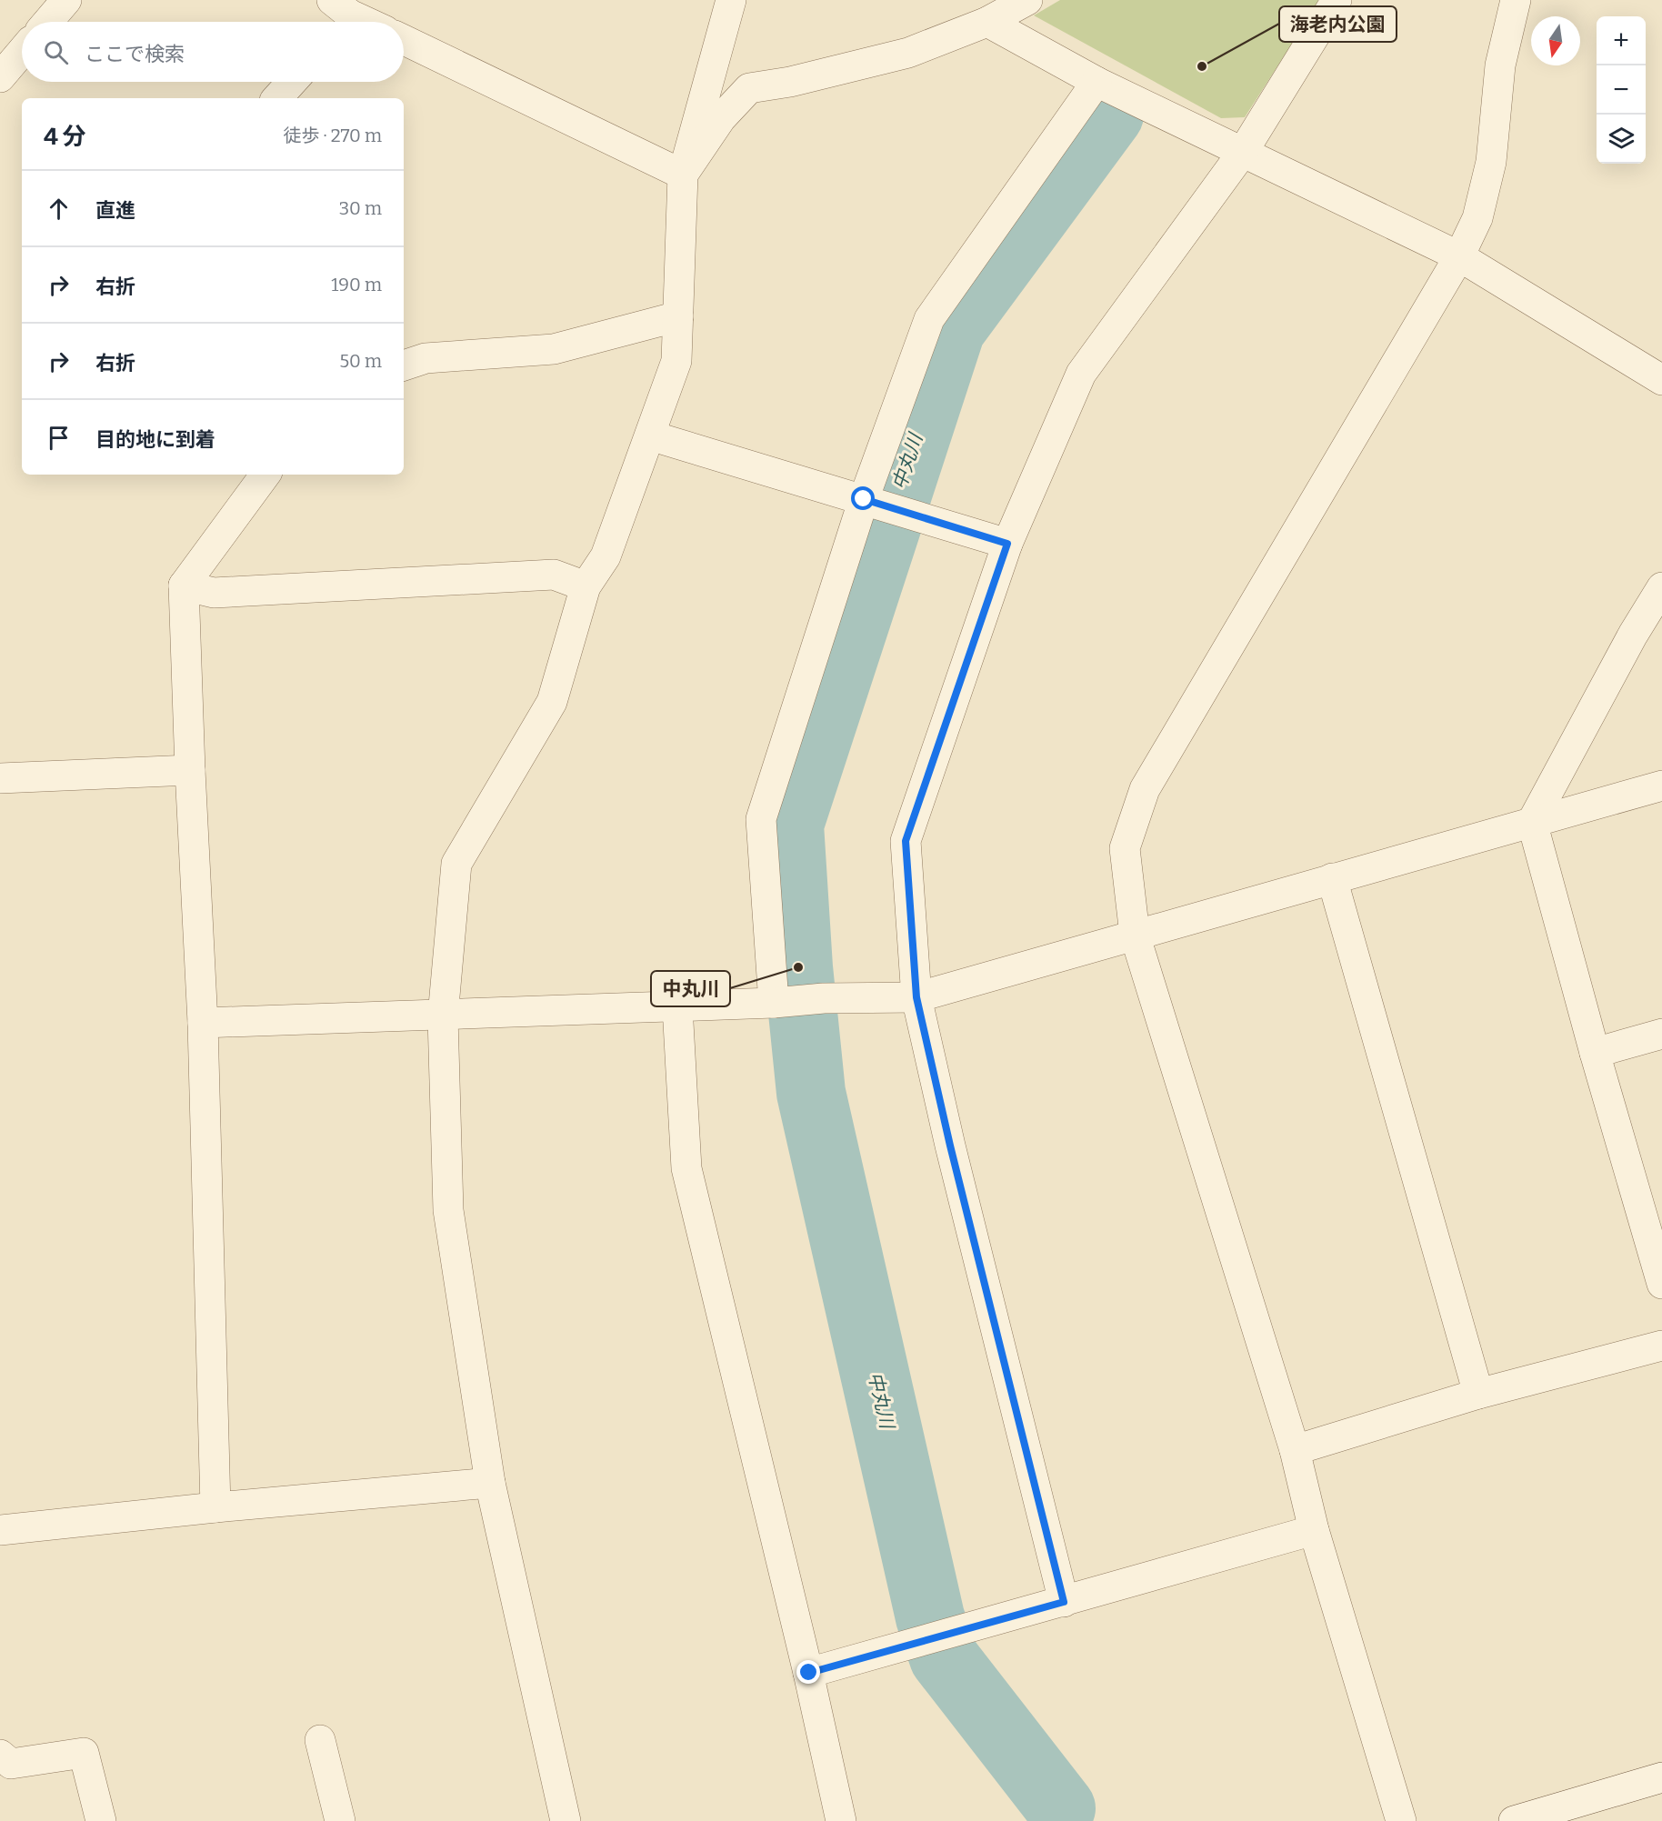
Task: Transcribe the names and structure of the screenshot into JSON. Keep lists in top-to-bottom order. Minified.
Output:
{"water":["中丸川"],"places":["海老内公園","中丸川"],"north":"bottom","page":{"map_buttons":["+","−"],"search":"ここで検索","heading":["4 分","徒歩 · 270 m"],"list":[["直進","30 m"],["右折","190 m"],["右折","50 m"],"目的地に到着"]}}
